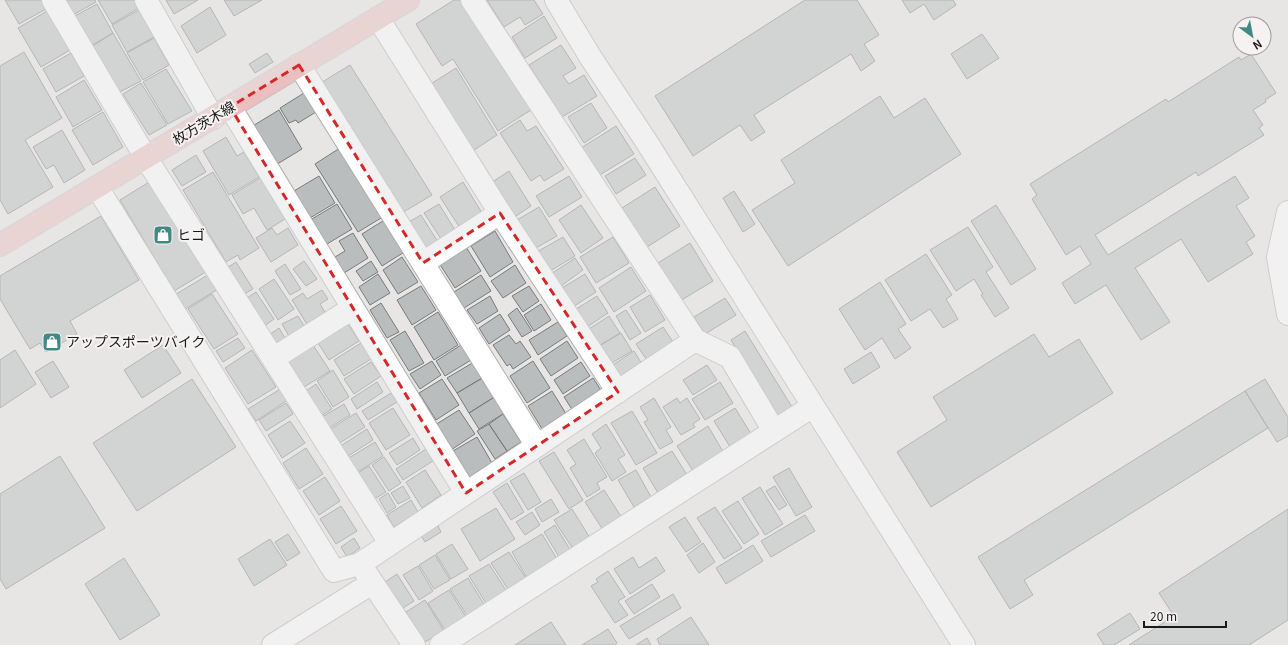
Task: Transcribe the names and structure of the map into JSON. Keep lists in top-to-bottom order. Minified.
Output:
{"streets":{"main road":["枚方茨木線"]},"places":{"shop":["ヒゴ","アップスポーツバイク"]},"scale_bar":"20 m","north":"bottom right"}
